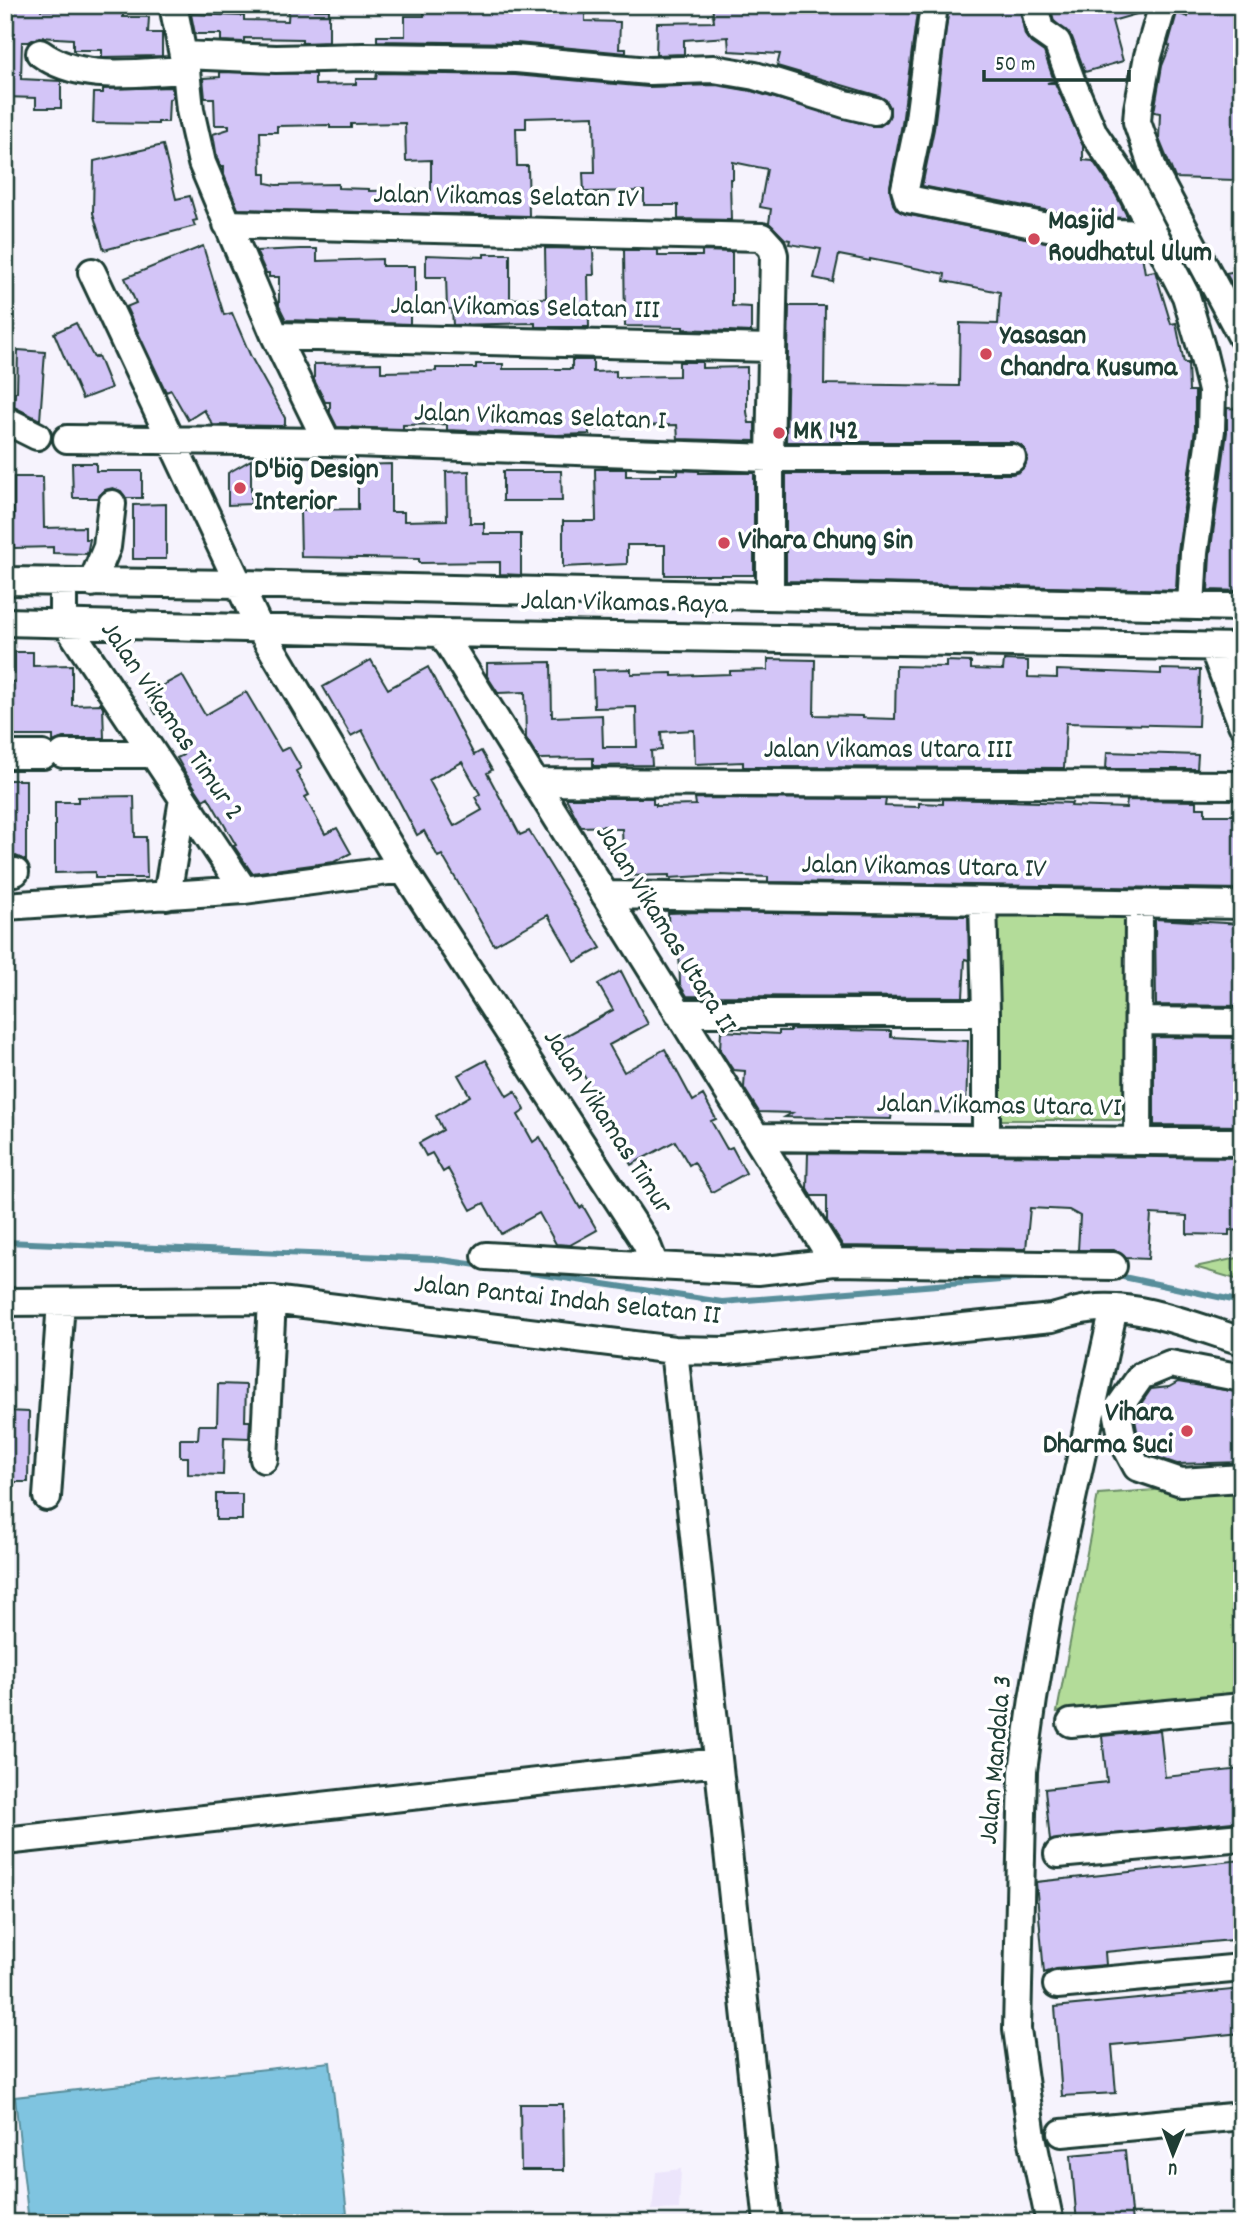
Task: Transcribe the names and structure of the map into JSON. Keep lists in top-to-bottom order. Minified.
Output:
{"streets":{"street":["Jalan Vikamas Selatan IV","Jalan Vikamas Selatan III","Jalan Vikamas Selatan I","Jalan Vikamas Raya","Jalan Vikamas Timur 2","Jalan Vikamas Utara III","Jalan Vikamas Utara IV","Jalan Vikamas Utara II","Jalan Vikamas Utara VI","Jalan Vikamas Timur","Jalan Pantai Indah Selatan II","Jalan Mandala 3"]},"crossings":[["Jalan Vikamas Selatan IV","Jalan Vikamas Selatan III"],["Jalan Vikamas Selatan I","Jalan Vikamas Timur"],["Jalan Vikamas Raya","Jalan Vikamas Timur 2"],["Jalan Vikamas Raya","Jalan Vikamas Utara II"],["Jalan Vikamas Raya","Jalan Vikamas Timur"],["Jalan Vikamas Utara III","Jalan Vikamas Utara II"],["Jalan Vikamas Utara IV","Jalan Vikamas Utara II"],["Jalan Vikamas Utara II","Jalan Vikamas Utara VI"],["Jalan Pantai Indah Selatan II","Jalan Mandala 3"]],"places":["Masjid Roudhatul Ulum","Yasasan Chandra Kusuma","MK 142","D'big Design Interior","Vihara Chung Sin","Vihara Dharma Suci"],"scale_bar":"50 m","north":"bottom"}
